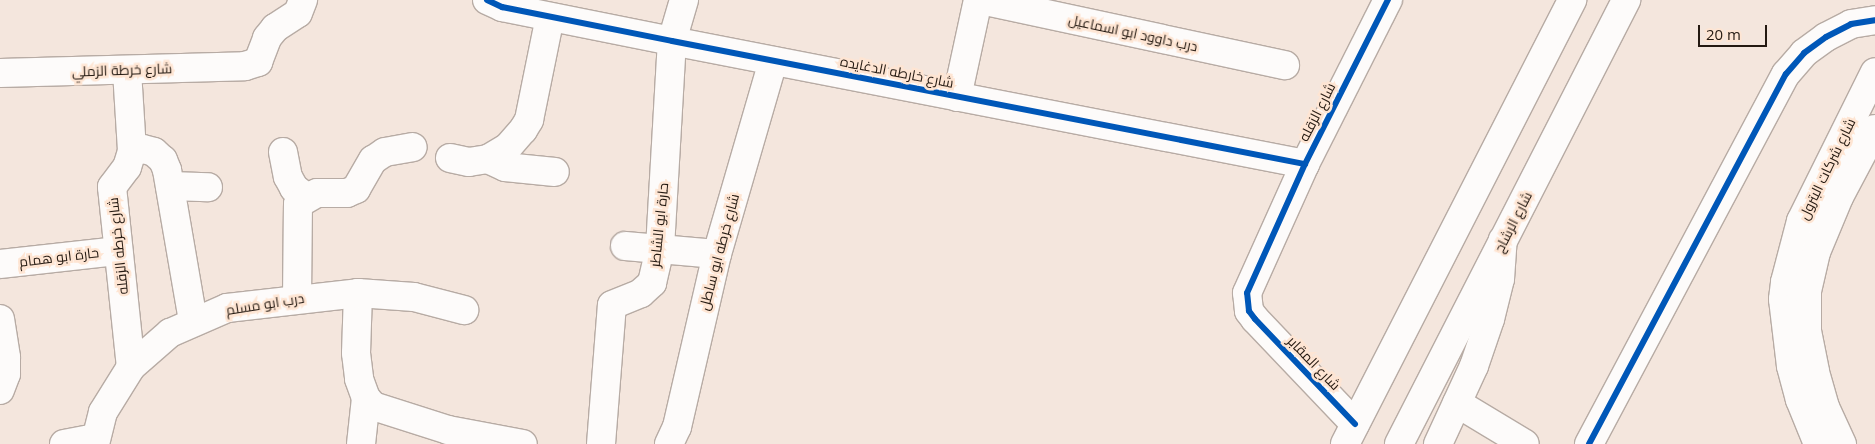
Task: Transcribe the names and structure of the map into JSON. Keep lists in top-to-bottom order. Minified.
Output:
{"streets":{"street":["درب داوود ابو اسماعيل","شارع خرطة الزملي","شارع خارطه الدغايده","شارع الزقله","شارع شركات البترول","شارع الرشاح","حارة ابو الشاطر","شارع خرطه الزقله","شارع خرطه ابو ساطل","حارة ابو همام","درب ابو مسلم","شارع المقابر"]},"crossings":[["شارع خرطة الزملي","شارع خرطه الزقله"],["شارع خارطه الدغايده","شارع الزقله"],["شارع خارطه الدغايده","حارة ابو الشاطر"],["شارع خارطه الدغايده","شارع خرطه ابو ساطل"],["شارع الزقله","شارع المقابر"],["شارع خرطه الزقله","حارة ابو همام"],["شارع خرطه الزقله","درب ابو مسلم"]],"scale_bar":"20 m"}
